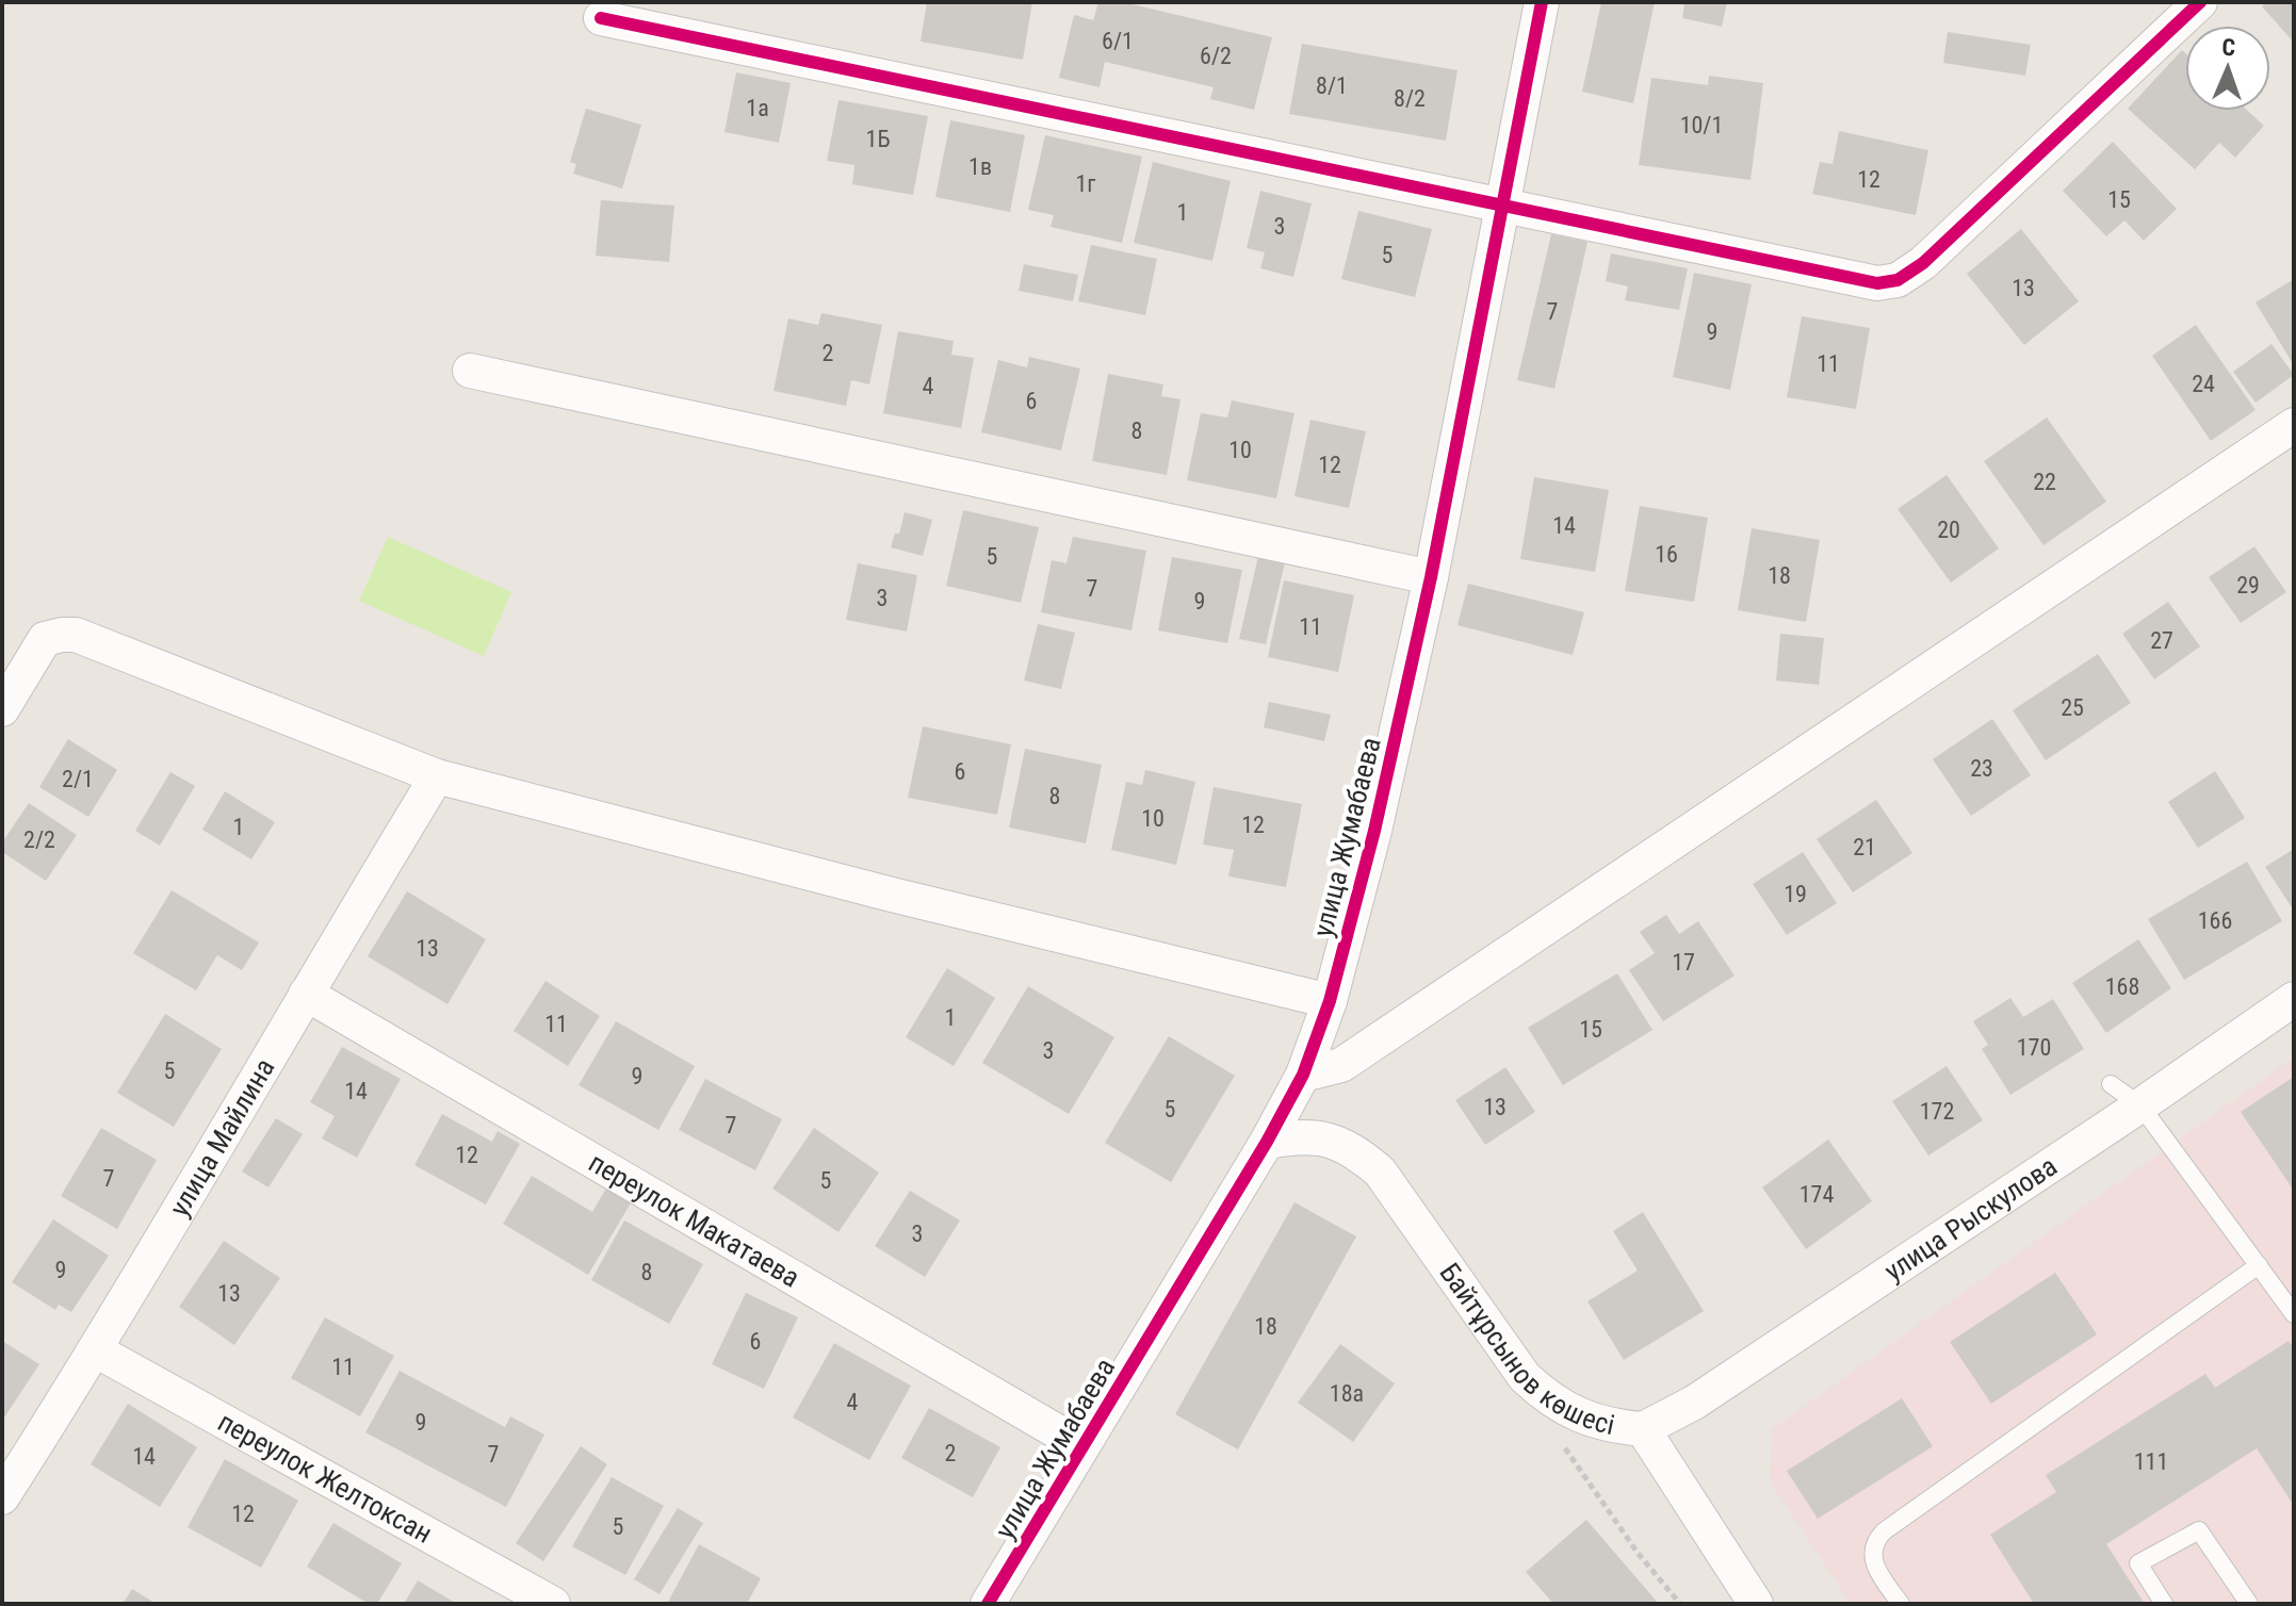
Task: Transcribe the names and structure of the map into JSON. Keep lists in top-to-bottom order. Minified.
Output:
{"streets":{"street":["улица Жумабаева","улица Майлина","улица Рыскулова","переулок Макатаева","Байтұрсынов көшесі","переулок Желтоксан"]},"crossings":[["улица Жумабаева","переулок Макатаева"],["улица Жумабаева","Байтұрсынов көшесі"],["улица Майлина","переулок Макатаева"],["улица Майлина","переулок Желтоксан"],["улица Рыскулова","Байтұрсынов көшесі"]],"house_numbers":["6/1","6/2","8/1","8/2","1а","10/1","1Б","1в","12","1г","15","1","3","5","13","7","9","2","11","24","4","6","8","10","12","22","14","20","16","5","18","29","7","3","9","11","27","25","23","6","2/1","8","10","12","1","2/2","21","19","166","13","17","168","1","11","15","170","3","5","9","14","13","5","172","7","12","7","5","174","3","9","8","13","18","6","11","18а","4","9","2","7","14","111","12","5"],"north":"top"}
